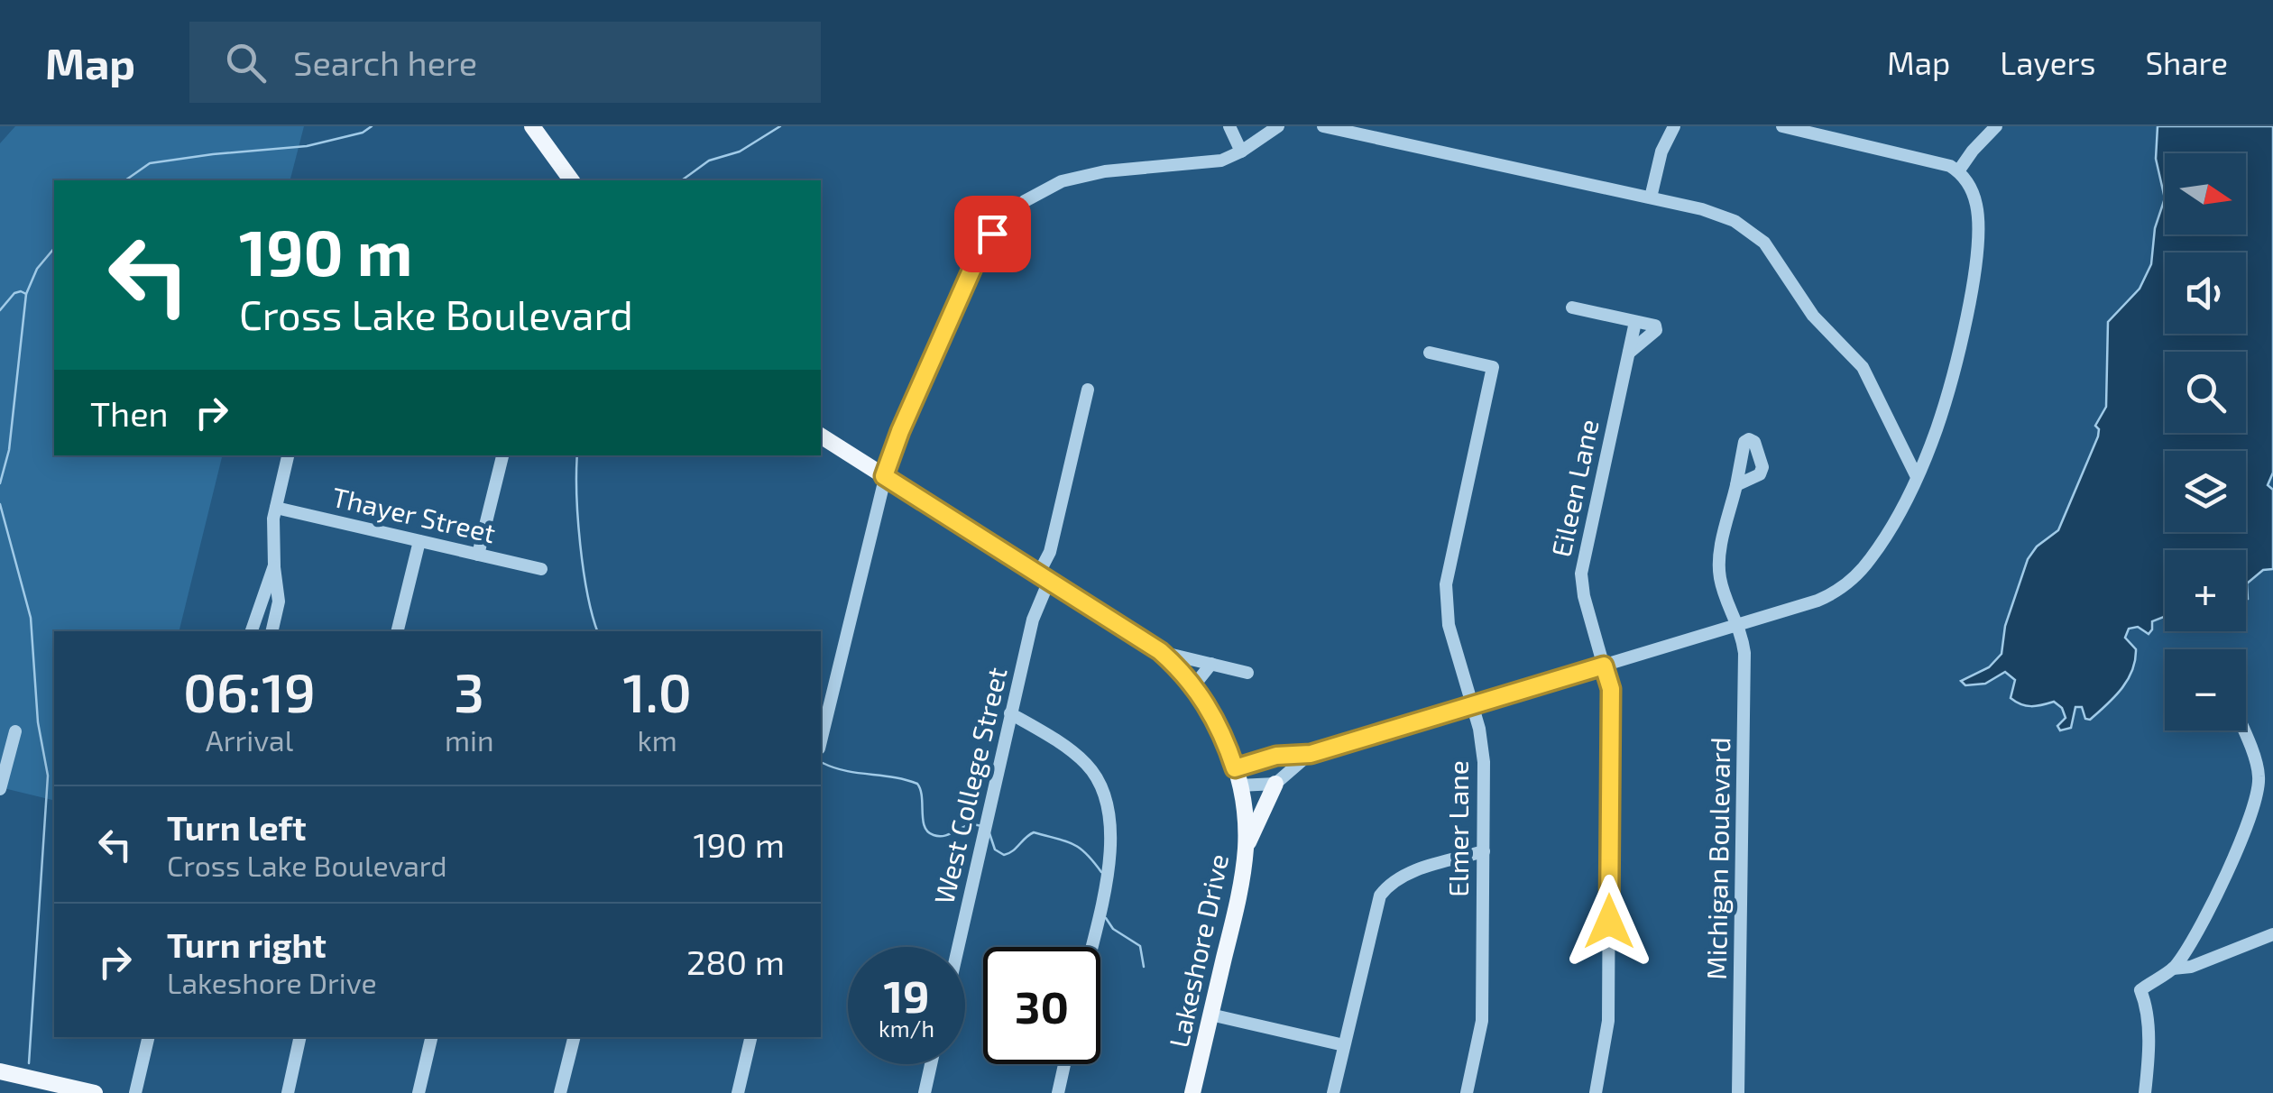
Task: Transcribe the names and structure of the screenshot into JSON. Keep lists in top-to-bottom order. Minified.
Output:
{"streets":{"main road":["Lakeshore Drive"],"street":["Eileen Lane","Thayer Street","West College Street","Elmer Lane","Michigan Boulevard"]},"crossings":[["West College Street","Lakeshore Drive"]],"north":"right","page":{"header":"Map","search":"Search here","nav":["Map","Layers","Share"],"map_buttons":["+","−"],"turn":["190 m","Cross Lake Boulevard"],"then":"Then","eta":["06:19","Arrival","3","min","1.0","km"],"list":[{"name":"Turn left","note":"Cross Lake Boulevard","value":"190 m"},{"name":"Turn right","note":"Lakeshore Drive","value":"280 m"}],"speed":"19 km/h","limit":"30"}}
